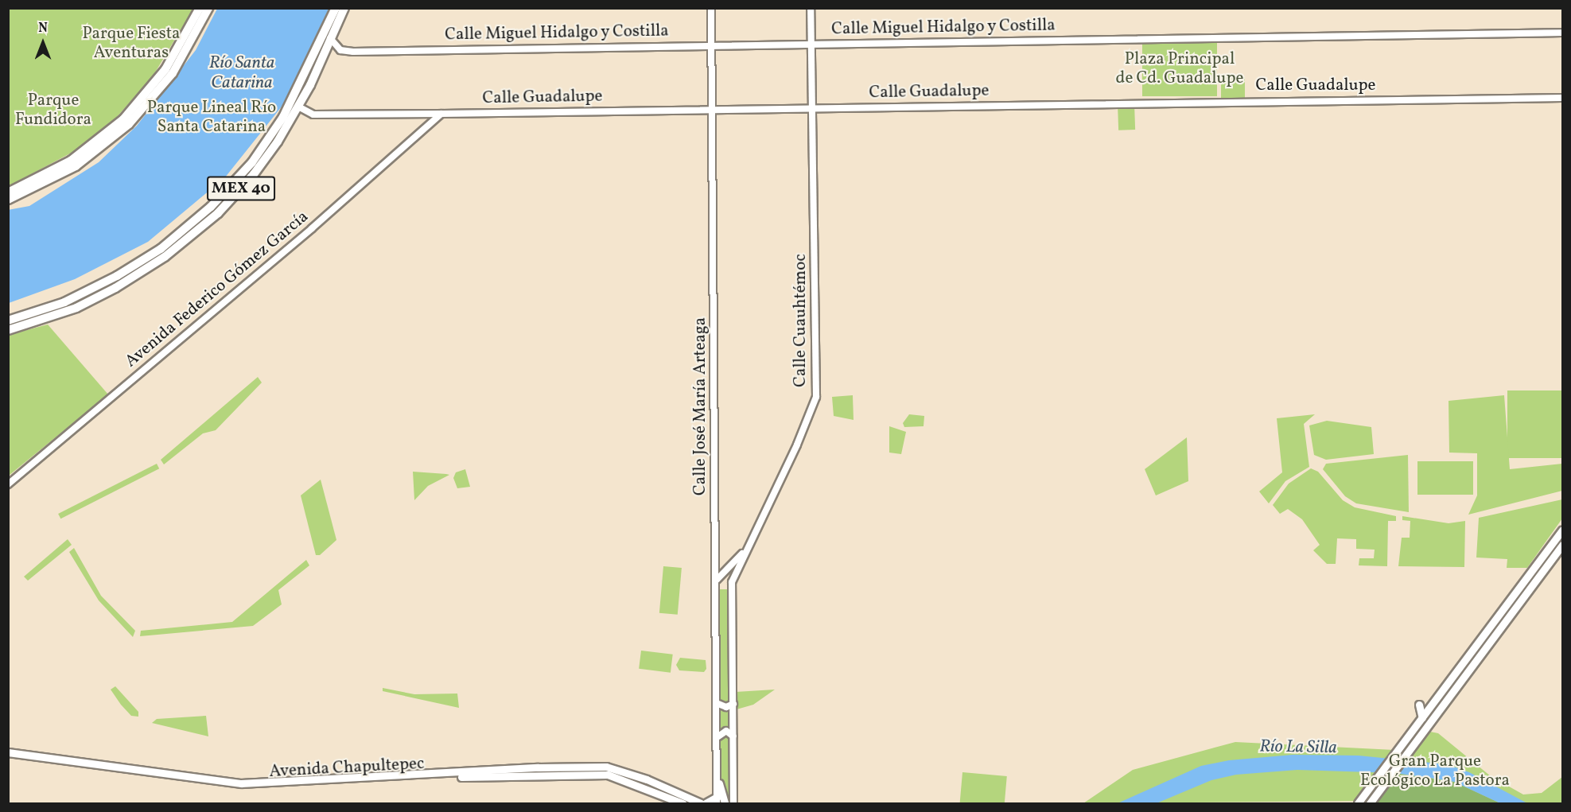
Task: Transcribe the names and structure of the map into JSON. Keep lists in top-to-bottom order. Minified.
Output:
{"streets":{"highway":["MEX 40"],"main road":["Avenida Chapultepec"],"street":["Calle Miguel Hidalgo y Costilla","Calle Guadalupe","Avenida Federico Gómez García","Calle Cuauhtémoc","Calle José María Arteaga"]},"crossings":[["Calle Miguel Hidalgo y Costilla","MEX 40"],["Calle Miguel Hidalgo y Costilla","Calle Cuauhtémoc"],["Calle Miguel Hidalgo y Costilla","Calle José María Arteaga"],["Calle Guadalupe","MEX 40"],["Calle Guadalupe","Avenida Federico Gómez García"],["Calle Guadalupe","Calle Cuauhtémoc"],["Calle Guadalupe","Calle José María Arteaga"]],"water":["Río Santa Catarina","Río La Silla"],"parks":["Parque Fiesta Aventuras","Plaza Principal de Cd. Guadalupe","Parque Fundidora","Parque Lineal Río Santa Catarina","Gran Parque Ecológico La Pastora"],"north":"top"}
